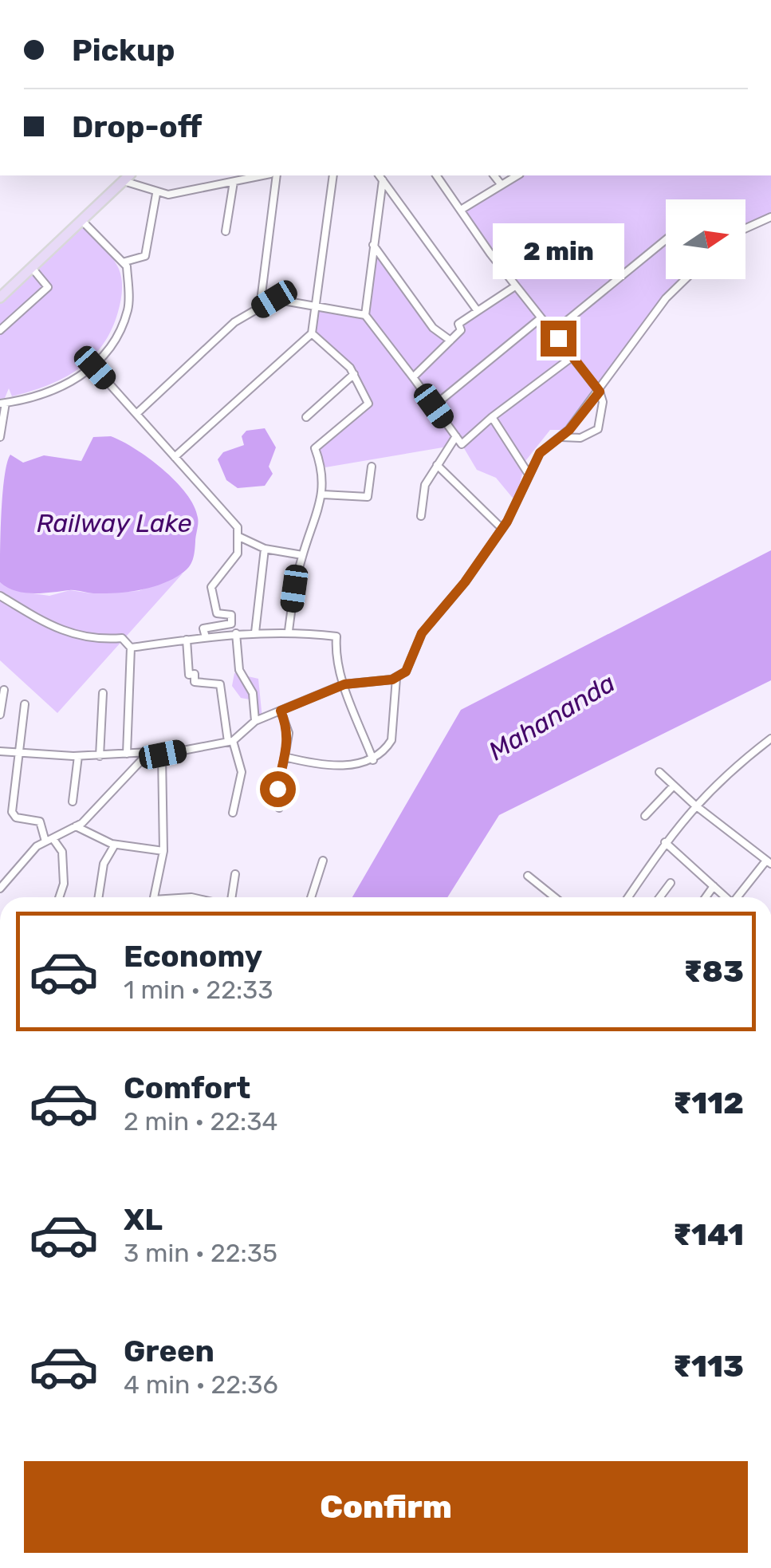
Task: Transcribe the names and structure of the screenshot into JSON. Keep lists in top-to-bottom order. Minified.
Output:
{"water":["Railway Lake","Mahananda"],"north":"right","page":{"banner":["Pickup","Drop-off"],"bubble":"2 min","list":[{"name":"Economy","note":"1 min · 22:33","value":"₹83"},{"name":"Comfort","note":"2 min · 22:34","value":"₹112"},{"name":"XL","note":"3 min · 22:35","value":"₹141"},{"name":"Green","note":"4 min · 22:36","value":"₹113"}],"buttons":"Confirm"}}
